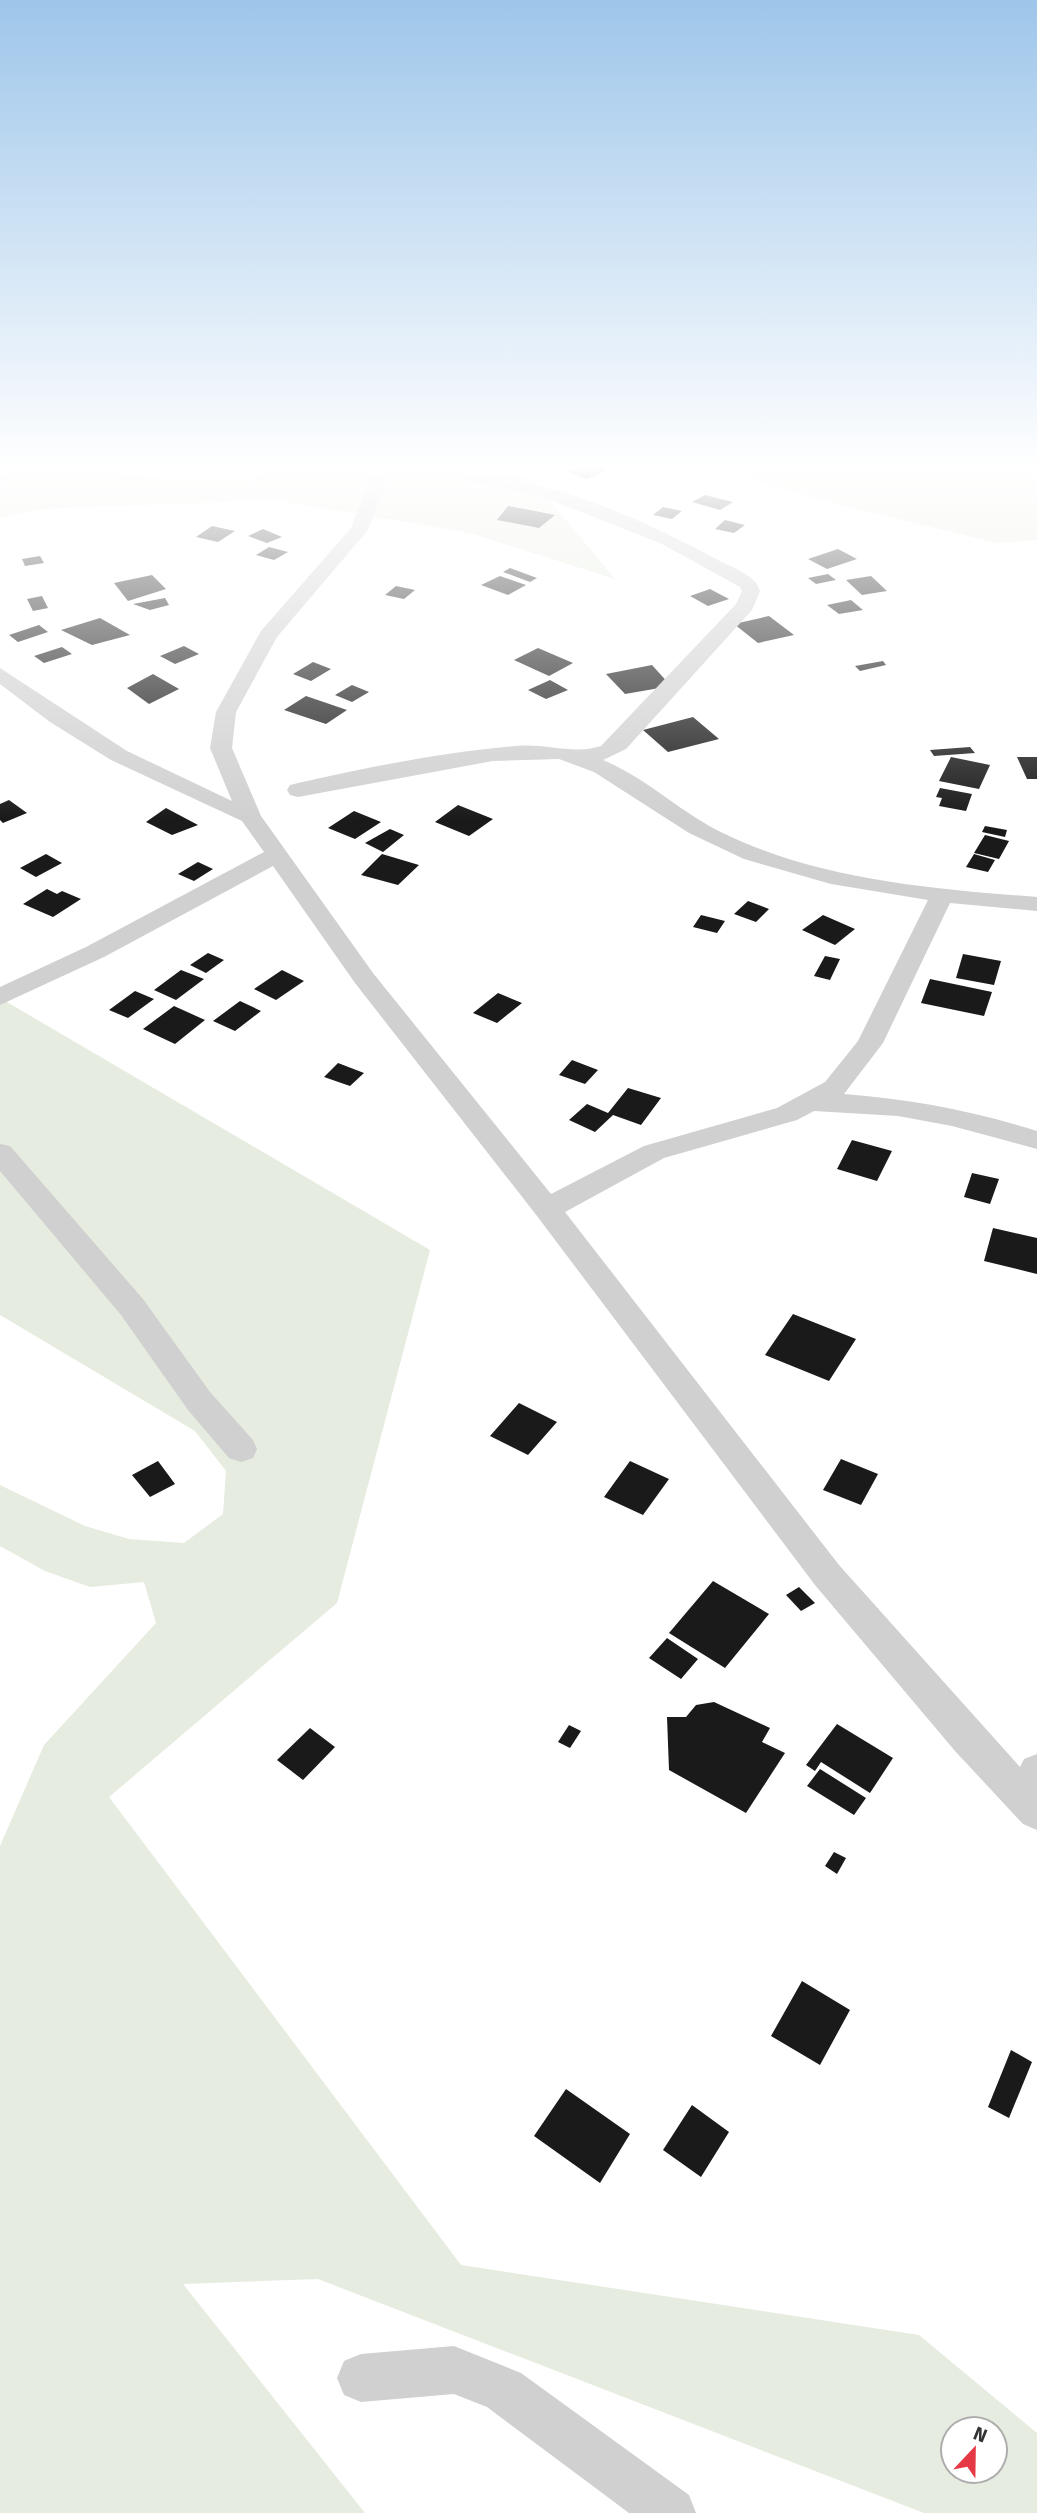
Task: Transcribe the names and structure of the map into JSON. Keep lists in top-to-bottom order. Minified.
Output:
{"north":"top"}
